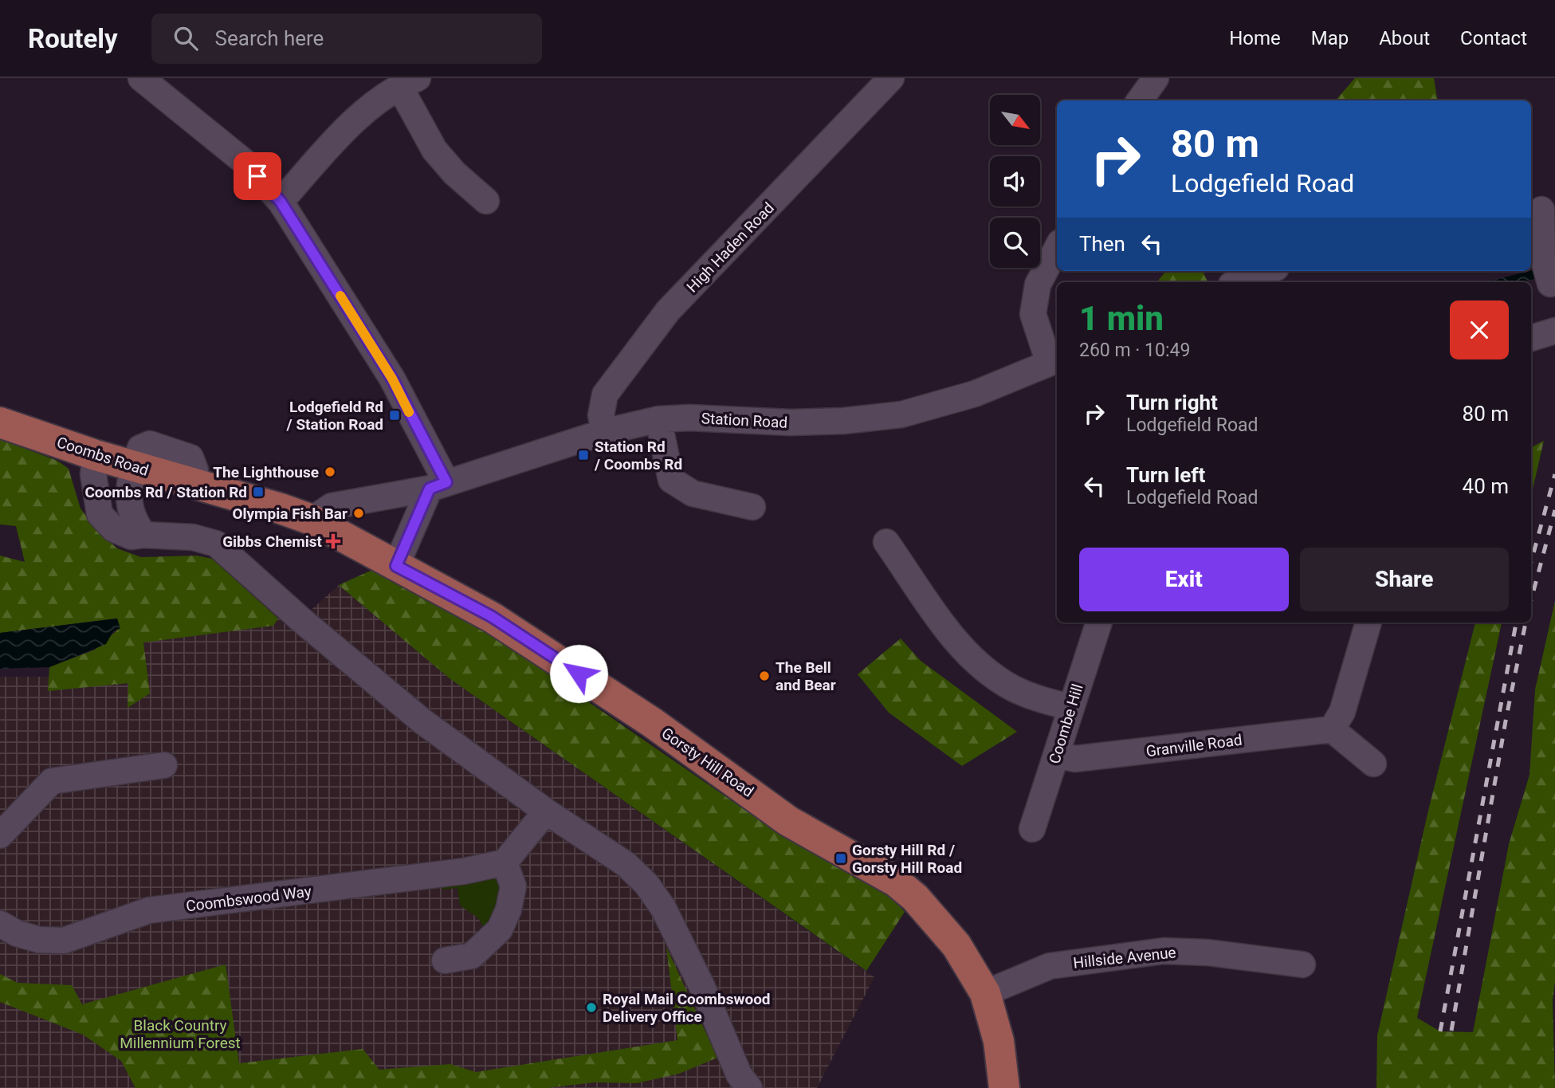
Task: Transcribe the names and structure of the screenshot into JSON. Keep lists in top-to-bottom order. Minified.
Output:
{"streets":{"main road":["Coombs Road","Gorsty Hill Road"],"street":["High Haden Road","Station Road","Coombe Hill","Granville Road","Coombswood Way","Hillside Avenue"]},"crossings":[["High Haden Road","Station Road"],["Coombs Road","Gorsty Hill Road"],["Coombe Hill","Granville Road"],["Gorsty Hill Road","Hillside Avenue"]],"parks":["Black Country Millennium Forest"],"places":{"transit":["Lodgefield Rd / Station Road","Station Rd / Coombs Rd","Coombs Rd / Station Rd","Gorsty Hill Rd / Gorsty Hill Road"],"other":["The Lighthouse","Olympia Fish Bar","The Bell and Bear","Royal Mail Coombswood Delivery Office"],"health":["Gibbs Chemist"]},"north":"bottom right","page":{"header":"Routely","search":"Search here","nav":["Home","Map","About","Contact"],"turn":["80 m","Lodgefield Road"],"then":"Then","heading":["1 min","260 m · 10:49"],"list":[{"name":"Turn right","note":"Lodgefield Road","value":"80 m"},{"name":"Turn left","note":"Lodgefield Road","value":"40 m"}],"buttons":["Exit","Share"]}}
